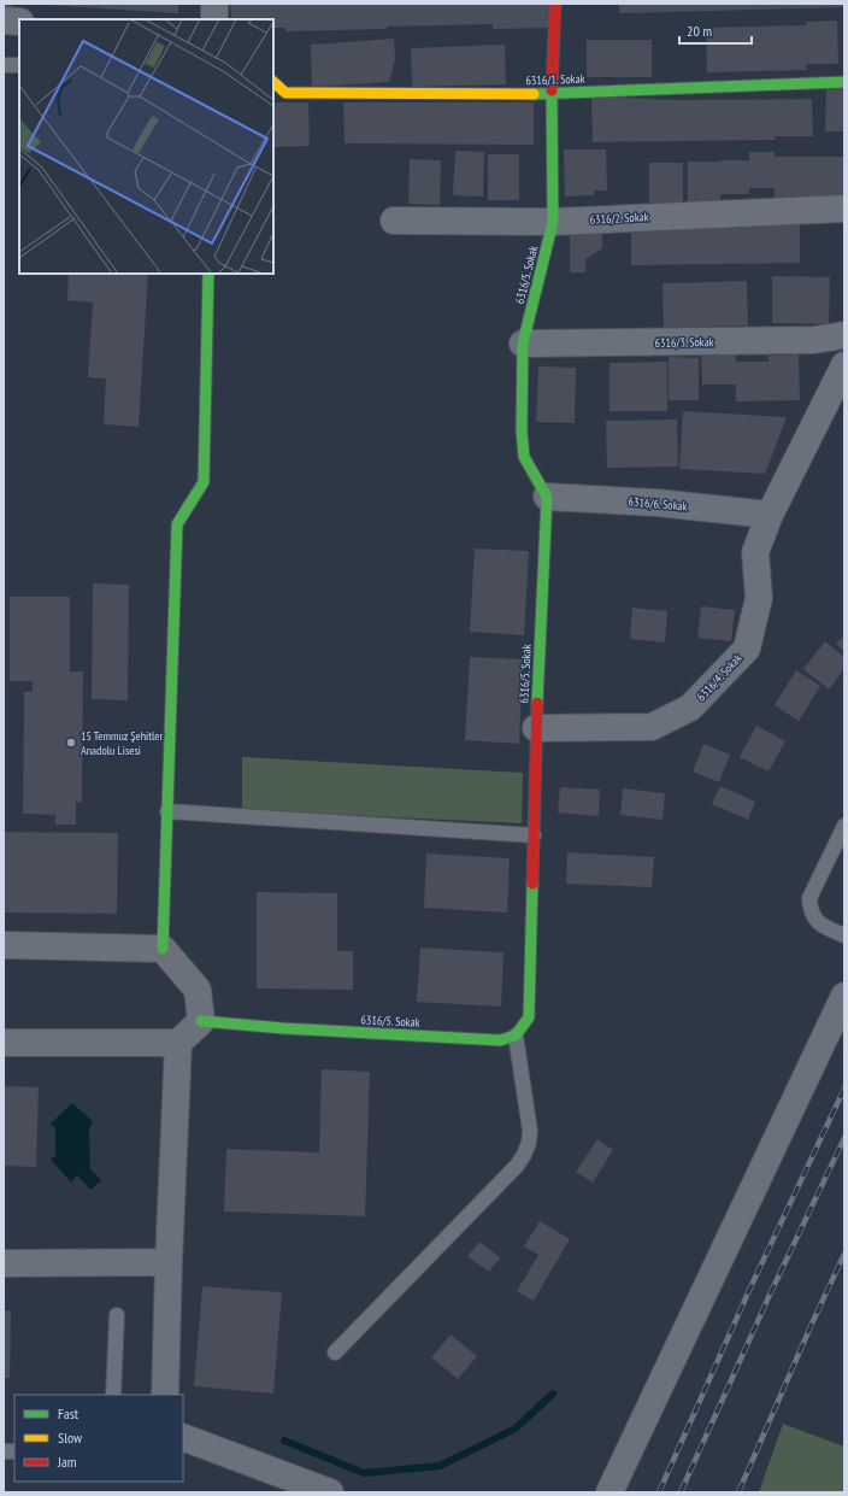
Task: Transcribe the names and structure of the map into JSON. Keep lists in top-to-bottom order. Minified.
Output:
{"streets":{"street":["6316/1. Sokak","6316/2. Sokak","6316/5. Sokak","6316/3. Sokak","6316/6. Sokak","6316/4. Sokak"]},"crossings":[["6316/1. Sokak","6316/5. Sokak"],["6316/2. Sokak","6316/5. Sokak"],["6316/5. Sokak","6316/3. Sokak"],["6316/5. Sokak","6316/6. Sokak"],["6316/5. Sokak","6316/4. Sokak"],["6316/6. Sokak","6316/4. Sokak"]],"places":["15 Temmuz Şehitler Anadolu Lisesi"],"legend":["Fast","Slow","Jam"],"scale_bar":"20 m"}
